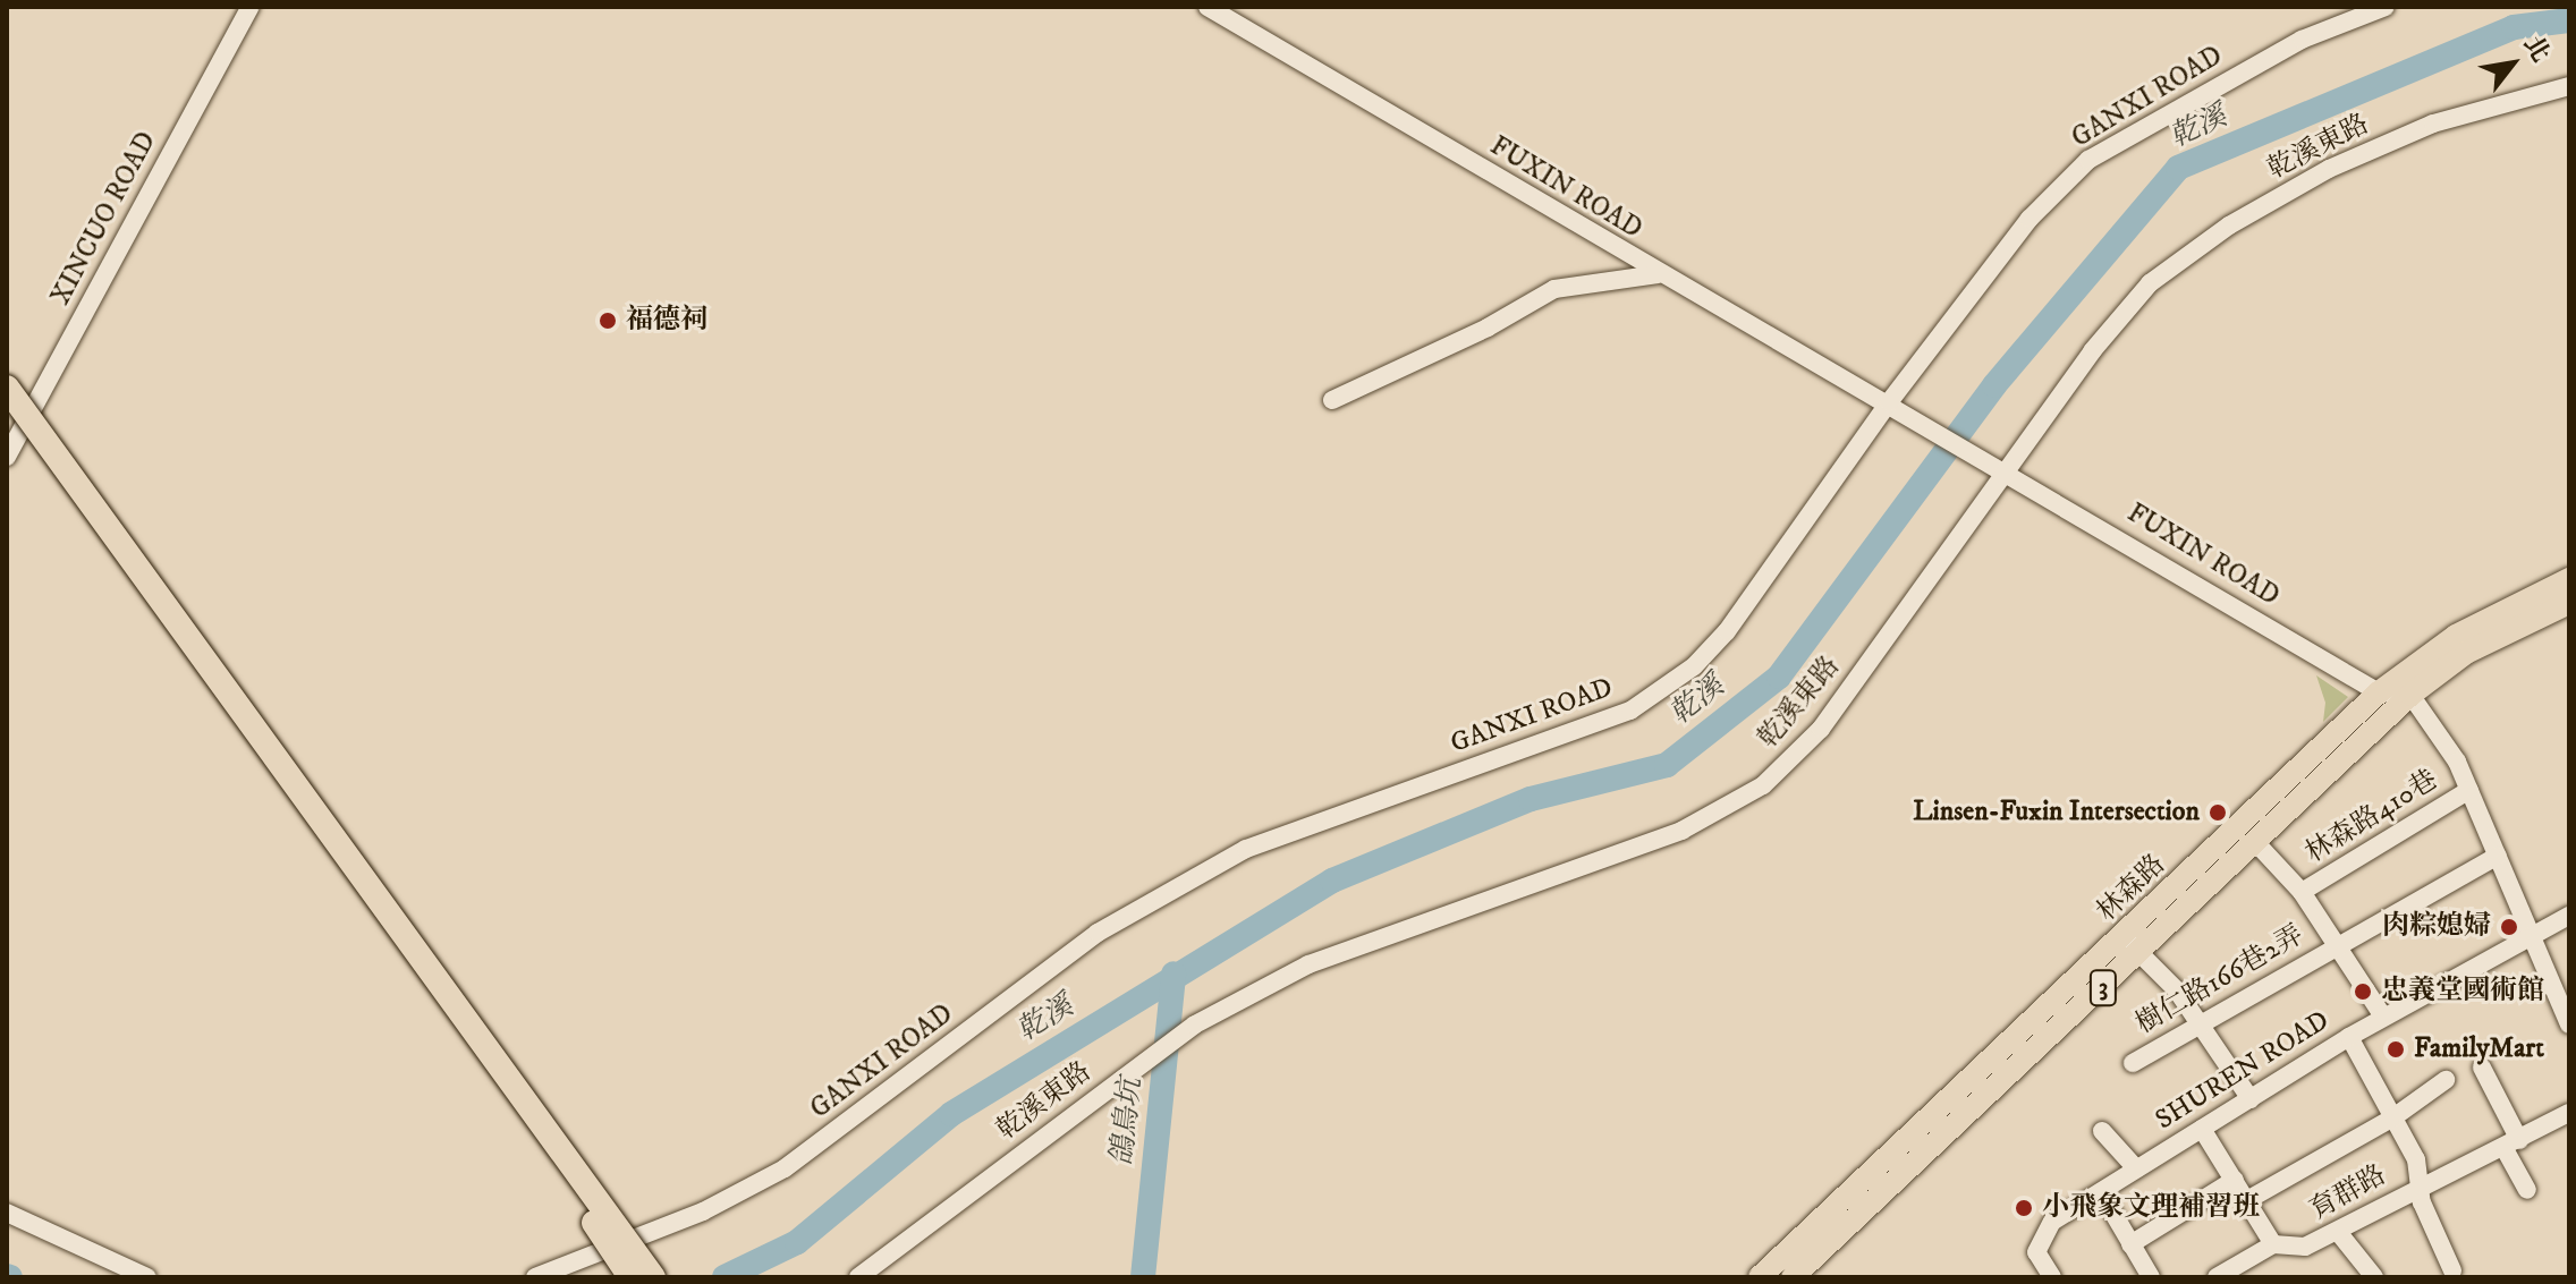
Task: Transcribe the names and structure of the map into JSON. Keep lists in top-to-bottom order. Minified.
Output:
{"streets":{"main road":["林森路","3"],"street":["GANXI ROAD","乾溪東路","FUXIN ROAD","XINCUO ROAD","林森路410巷","樹仁路166巷2弄","SHUREN ROAD","育群路"]},"crossings":[["GANXI ROAD","FUXIN ROAD"],["乾溪東路","FUXIN ROAD"],["FUXIN ROAD","林森路"]],"water":["乾溪","鴿鳥坑"],"places":["福德祠","Linsen-Fuxin Intersection","肉粽媳婦","忠義堂國術館","FamilyMart","小飛象文理補習班"],"north":"top right"}
